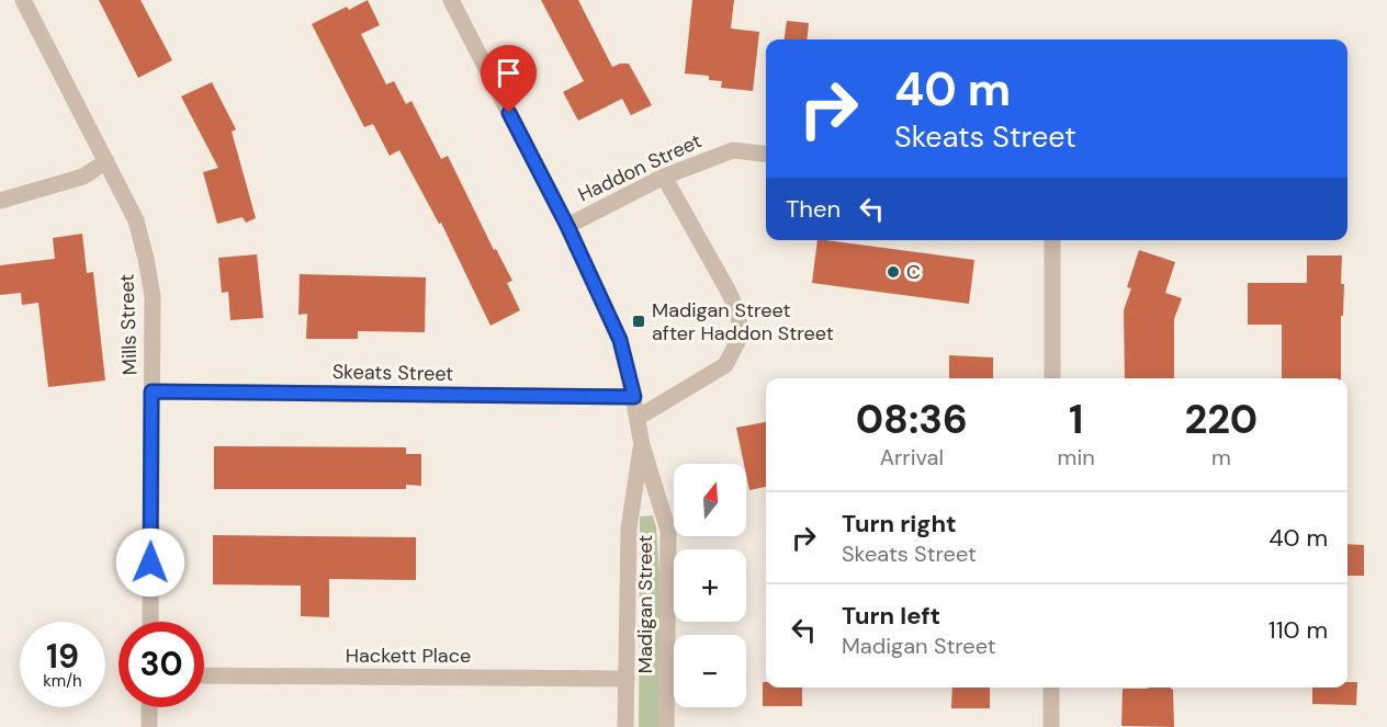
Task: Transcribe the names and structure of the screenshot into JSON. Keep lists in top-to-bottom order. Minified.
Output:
{"streets":{"street":["Haddon Street","Mills Street","Skeats Street","Madigan Street","Hackett Place"]},"crossings":[["Haddon Street","Madigan Street"],["Mills Street","Skeats Street"],["Skeats Street","Madigan Street"],["Madigan Street","Hackett Place"]],"places":{"other":["C"],"transit":["Madigan Street after Haddon Street"]},"north":"top","page":{"turn":["40 m","Skeats Street"],"then":"Then","eta":["08:36","Arrival","1","min","220","m"],"map_buttons":["+","−"],"list":[{"name":"Turn right","note":"Skeats Street","value":"40 m"},{"name":"Turn left","note":"Madigan Street","value":"110 m"}],"speed":"19 km/h","limit":"30"}}
